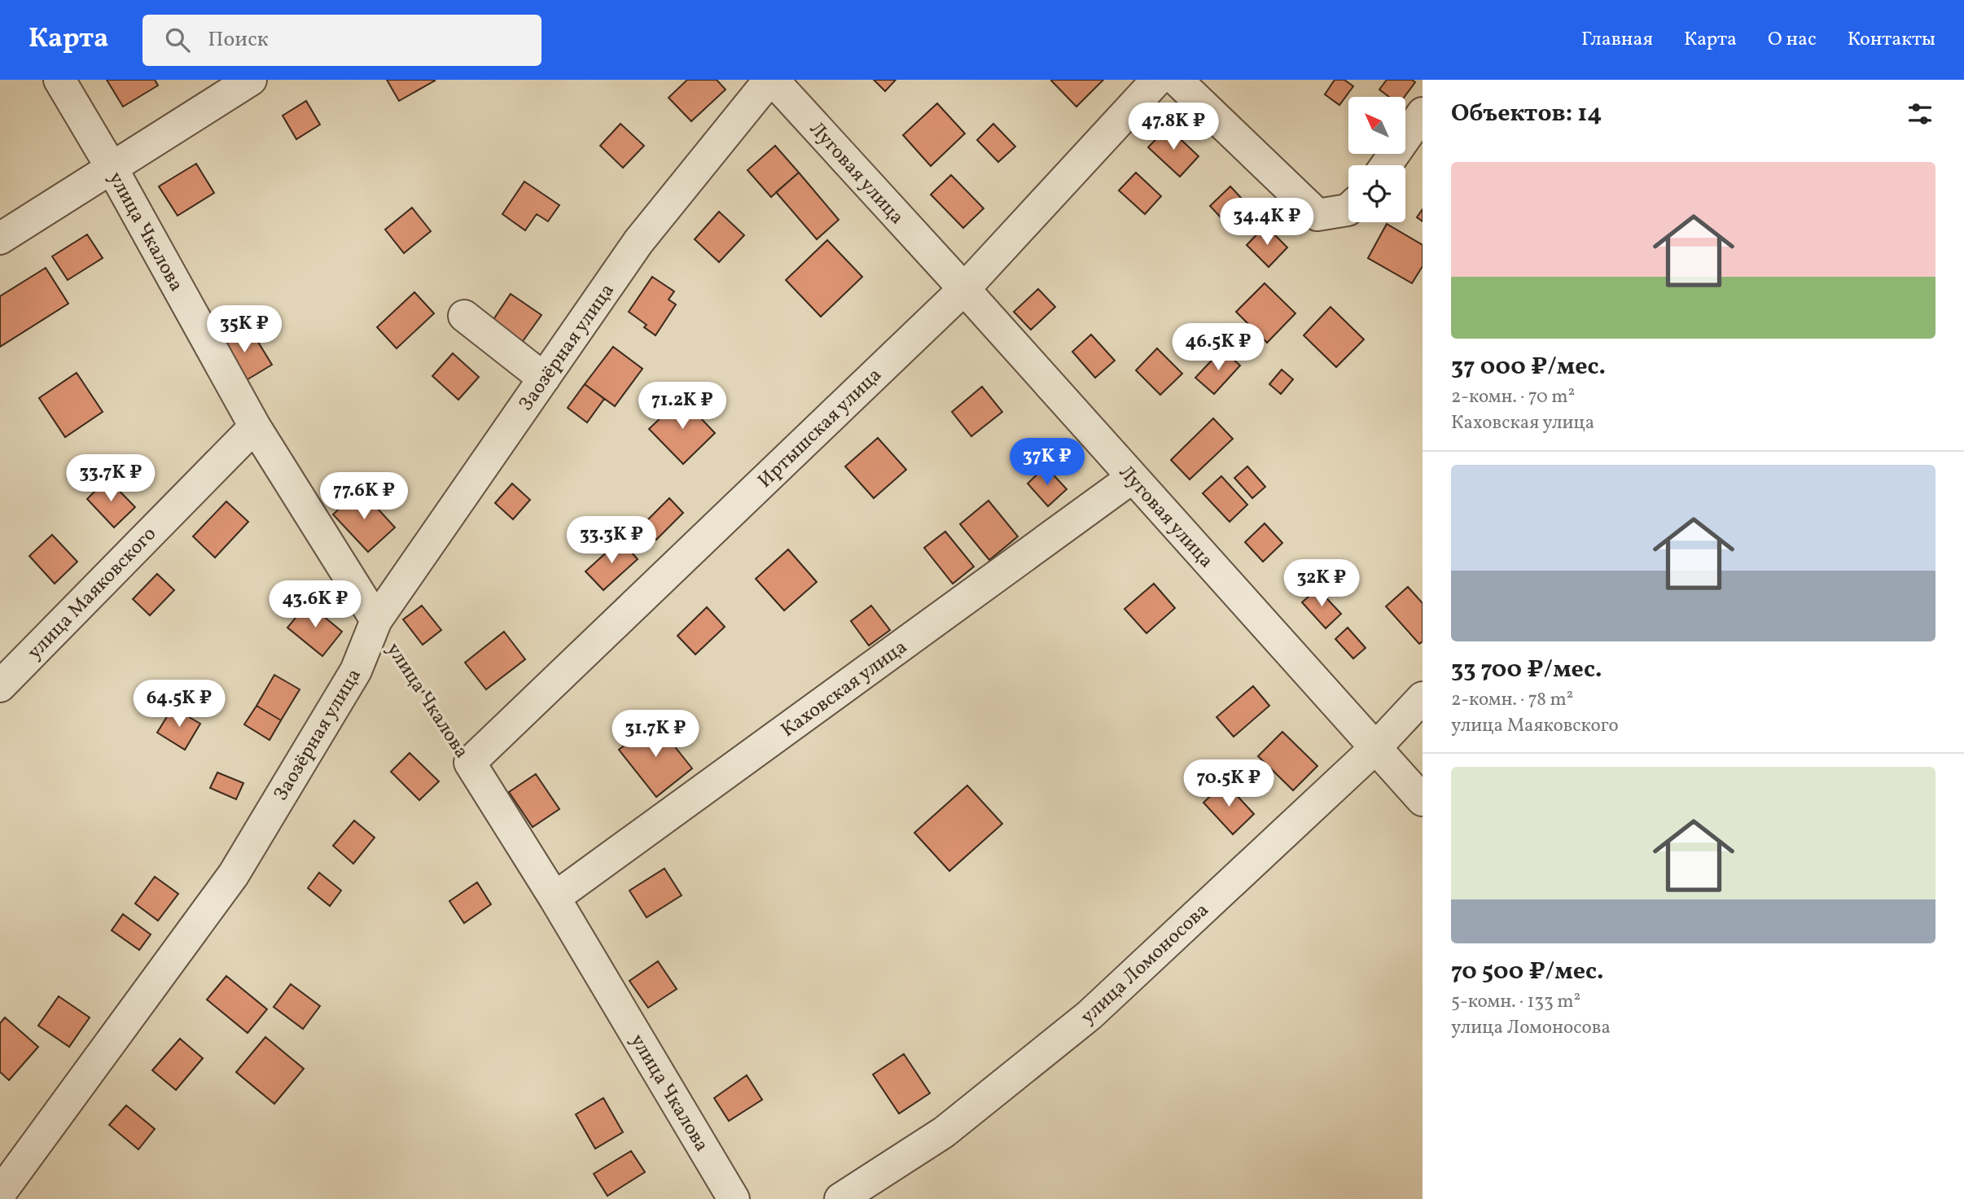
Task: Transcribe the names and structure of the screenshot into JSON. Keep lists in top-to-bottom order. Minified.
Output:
{"streets":{"street":["Луговая улица","улица Чкалова","Заозёрная улица","Иртышская улица","улица Маяковского","Каховская улица","улица Ломоносова"]},"crossings":[["Луговая улица","Заозёрная улица"],["Луговая улица","Иртышская улица"],["Луговая улица","Каховская улица"],["Луговая улица","улица Ломоносова"],["улица Чкалова","Заозёрная улица"],["улица Чкалова","Иртышская улица"],["улица Чкалова","улица Маяковского"],["улица Чкалова","Каховская улица"]],"north":"top left","page":{"header":"Карта","search":"Поиск","nav":["Главная","Карта","О нас","Контакты"],"heading":"Объектов: 14","price":["47.8K ₽","34.4K ₽","35K ₽","46.5K ₽","71.2K ₽","37K ₽","33.7K ₽","77.6K ₽","33.3K ₽","32K ₽","43.6K ₽","64.5K ₽","31.7K ₽","70.5K ₽"],"list":[{"name":"37 000 ₽/мес.","note":"2-комн. · 70 m² · Каховская улица"},{"name":"33 700 ₽/мес.","note":"2-комн. · 78 m² · улица Маяковского"},{"name":"70 500 ₽/мес.","note":"5-комн. · 133 m² · улица Ломоносова"}]}}
